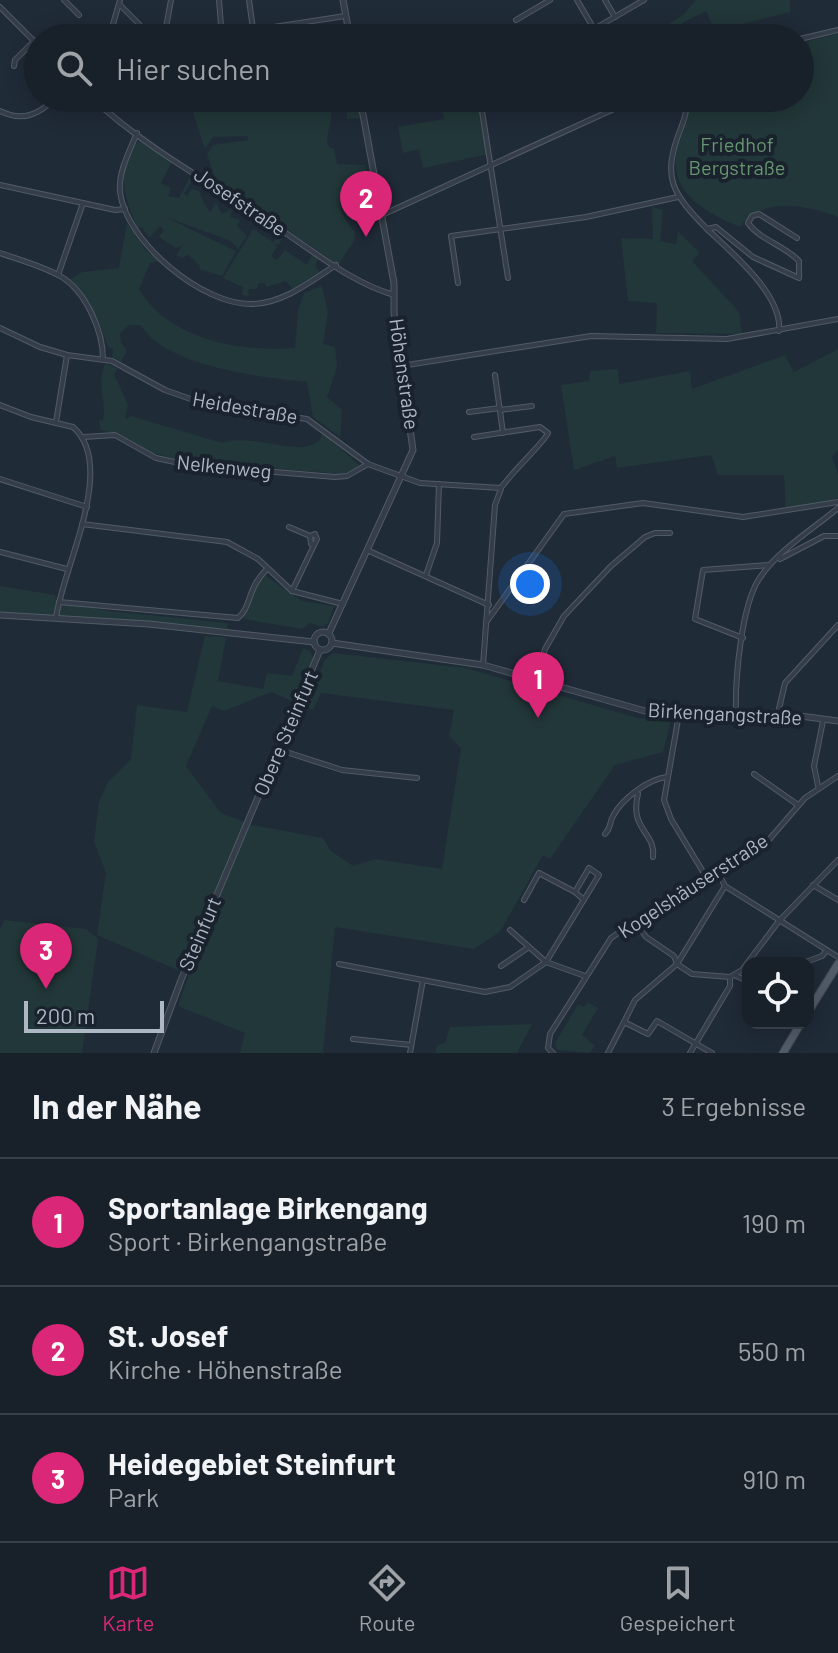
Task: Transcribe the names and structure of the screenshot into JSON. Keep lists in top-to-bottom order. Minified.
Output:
{"streets":{"street":["Josefstraße","Höhenstraße","Heidestraße","Nelkenweg","Birkengangstraße","Obere Steinfurt","Kogelshäuserstraße","Steinfurt"]},"crossings":[["Josefstraße","Höhenstraße"],["Höhenstraße","Heidestraße"],["Höhenstraße","Birkengangstraße"],["Höhenstraße","Obere Steinfurt"],["Heidestraße","Nelkenweg"],["Birkengangstraße","Obere Steinfurt"],["Obere Steinfurt","Steinfurt"]],"parks":["Friedhof Bergstraße"],"scale_bar":"200 m","page":{"search":"Hier suchen","pins":["2","1","3"],"scale":"200 m","heading":["In der Nähe","3 Ergebnisse"],"list":[{"mark":"1","name":"Sportanlage Birkengang","note":"Sport · Birkengangstraße","value":"190 m"},{"mark":"2","name":"St. Josef","note":"Kirche · Höhenstraße","value":"550 m"},{"mark":"3","name":"Heidegebiet Steinfurt","note":"Park","value":"910 m"}],"nav":["Karte","Route","Gespeichert"]}}
